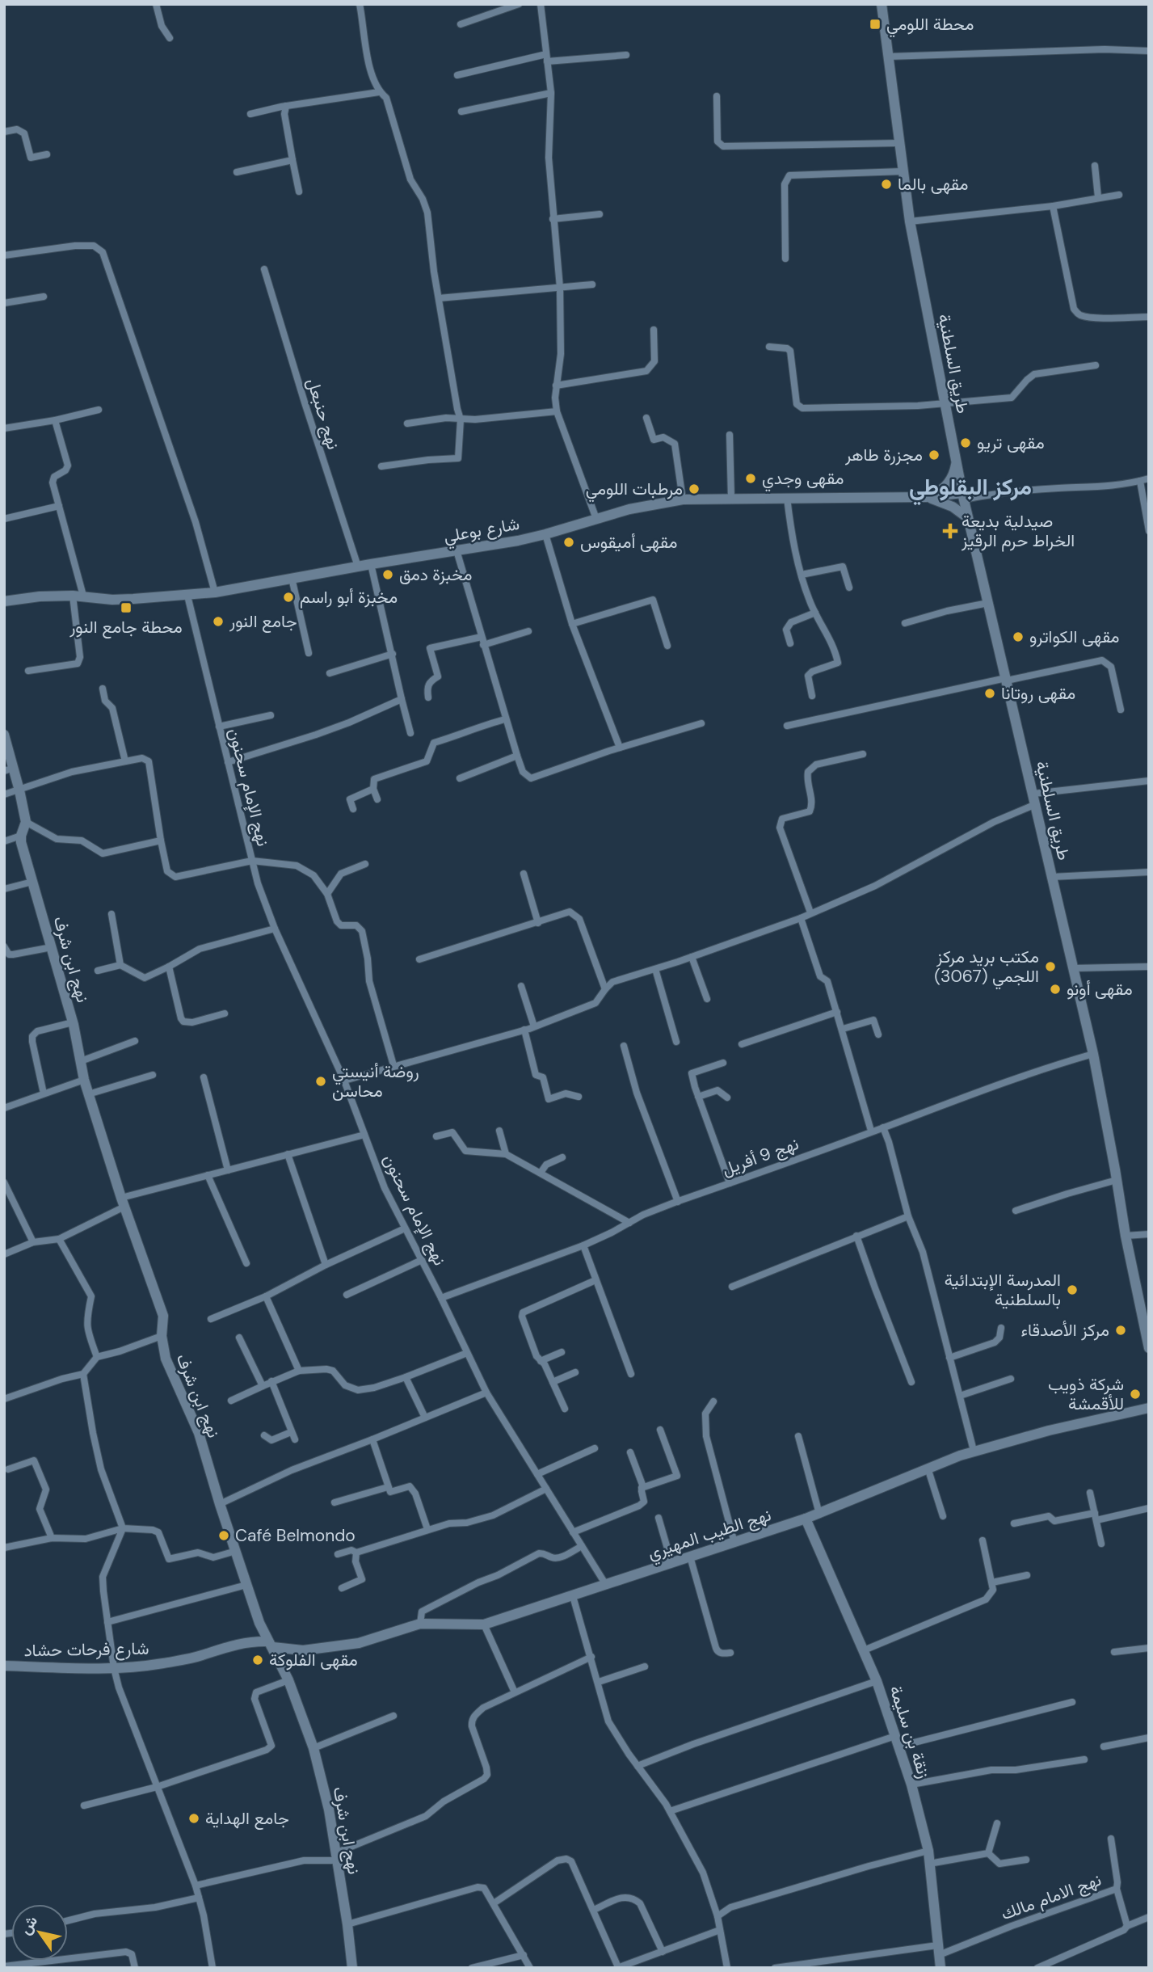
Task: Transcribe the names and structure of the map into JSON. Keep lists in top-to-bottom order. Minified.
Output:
{"streets":{"street":["طريق السلطنية","نهج حنبعل","شارع بوعلي","نهج الإمام سحنون","نهج ابن شرف","نهج 9 أفريل","نهج الطيب المهيري","شارع فرحات حشاد","زنقة بن سليمة","نهج الامام مالك"]},"crossings":[["طريق السلطنية","شارع بوعلي"],["طريق السلطنية","نهج 9 أفريل"],["نهج حنبعل","شارع بوعلي"],["شارع بوعلي","نهج الإمام سحنون"],["نهج الإمام سحنون","نهج 9 أفريل"],["نهج الإمام سحنون","نهج الطيب المهيري"],["نهج ابن شرف","نهج الطيب المهيري"],["نهج ابن شرف","شارع فرحات حشاد"],["نهج الطيب المهيري","شارع فرحات حشاد"],["نهج الطيب المهيري","زنقة بن سليمة"],["زنقة بن سليمة","نهج الامام مالك"]],"districts":["مركز البقلوطي"],"places":{"transit":["محطة اللومي","محطة جامع النور"],"other":["مقهى بالما","مقهى تريو","مجزرة طاهر","مقهى وجدي","مرطبات اللومي","مقهى أميقوس","مخبزة دمق","مخبزة أبو راسم","جامع النور","مقهى الكواترو","مقهى روتانا","مكتب بريد مركز اللجمي (3067)","مقهى أونو","روضة أنيستي محاسن","المدرسة الإبتدائية بالسلطنية","مركز الأصدقاء","شركة ذويب للأقمشة","Café Belmondo","مقهى الفلوكة","جامع الهداية"],"health":["صيدلية بديعة الخراط حرم الرقيز"]},"north":"top left"}
